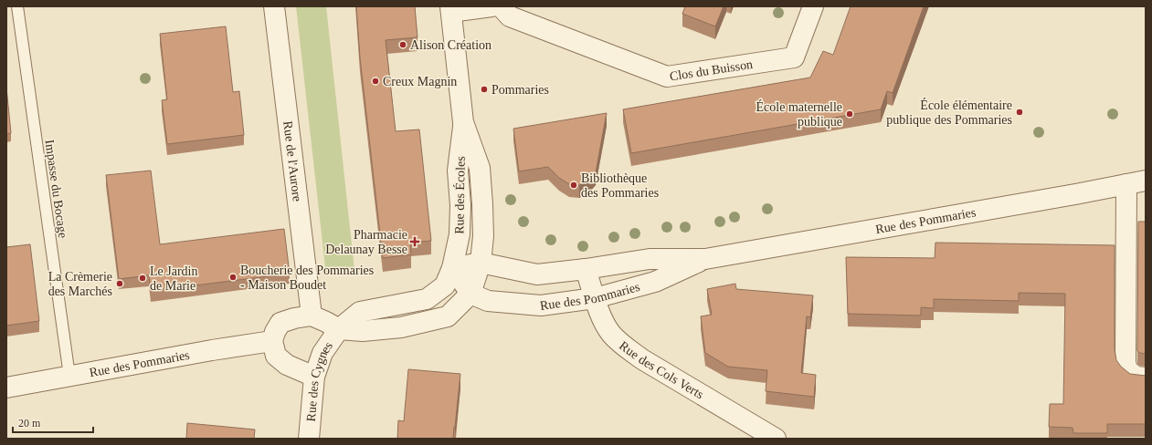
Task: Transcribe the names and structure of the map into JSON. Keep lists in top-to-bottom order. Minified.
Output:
{"streets":{"street":["Clos du Buisson","Rue de l'Aurore","Rue des Écoles","Rue des Pommaries","Rue des Cols Verts","Rue des Cygnes"],"lane":["Impasse du Bocage"]},"crossings":[["Impasse du Bocage","Rue des Pommaries"],["Rue des Écoles","Rue des Pommaries"],["Rue des Pommaries","Rue des Cols Verts"]],"places":{"other":["Alison Création","Creux Magnin","Pommaries","École élémentaire publique des Pommaries","École maternelle publique","Bibliothèque des Pommaries","Boucherie des Pommaries - Maison Boudet","Le Jardin de Marie","La Crèmerie des Marchés"],"health":["Pharmacie Delaunay Besse"]},"scale_bar":"20 m"}
